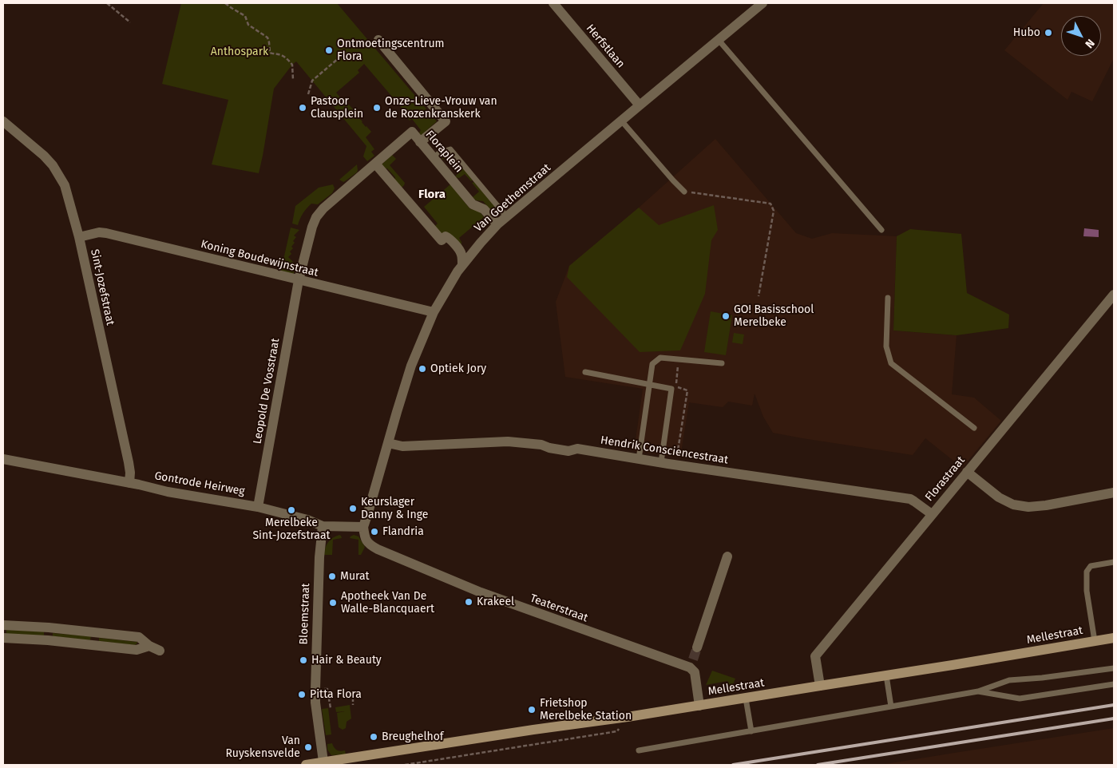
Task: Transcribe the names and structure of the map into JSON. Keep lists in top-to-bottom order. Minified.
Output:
{"streets":{"street":["Herfstlaan","Floraplein","Van Goethemstraat","Koning Boudewijnstraat","Sint-Jozefstraat","Leopold De Vosstraat","Hendrik Consciencestraat","Florastraat","Gontrode Heirweg","Teaterstraat","Bloemstraat","Mellestraat"]},"crossings":[["Herfstlaan","Van Goethemstraat"],["Floraplein","Van Goethemstraat"],["Van Goethemstraat","Koning Boudewijnstraat"],["Van Goethemstraat","Hendrik Consciencestraat"],["Van Goethemstraat","Gontrode Heirweg"],["Van Goethemstraat","Teaterstraat"],["Koning Boudewijnstraat","Sint-Jozefstraat"],["Koning Boudewijnstraat","Leopold De Vosstraat"],["Sint-Jozefstraat","Gontrode Heirweg"],["Leopold De Vosstraat","Gontrode Heirweg"],["Hendrik Consciencestraat","Florastraat"],["Florastraat","Mellestraat"],["Gontrode Heirweg","Teaterstraat"],["Gontrode Heirweg","Bloemstraat"],["Teaterstraat","Mellestraat"],["Bloemstraat","Mellestraat"]],"districts":["Flora"],"parks":["Anthospark"],"places":["Hubo","Ontmoetingscentrum Flora","Pastoor Clausplein","Onze-Lieve-Vrouw van de Rozenkranskerk","GO! Basisschool Merelbeke","Optiek Jory","Keurslager Danny & Inge","Merelbeke Sint-Jozefstraat","Flandria","Murat","Krakeel","Apotheek Van De Walle-Blancquaert","Hair & Beauty","Pitta Flora","Frietshop Merelbeke Station","Breughelhof","Van Ruyskensvelde"],"north":"bottom right"}
